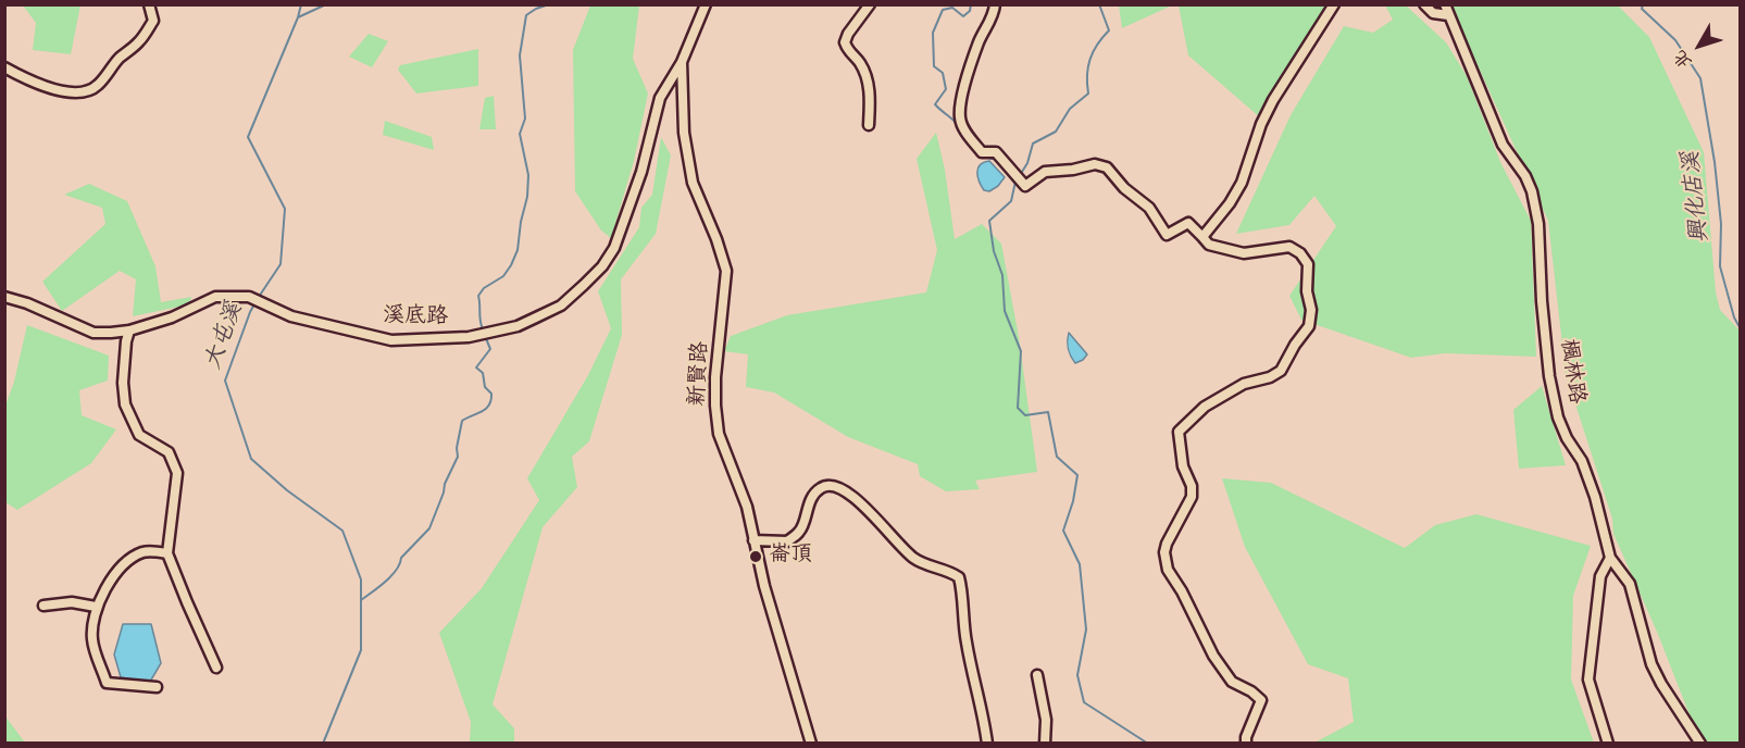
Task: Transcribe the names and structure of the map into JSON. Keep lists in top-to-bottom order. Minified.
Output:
{"streets":{"street":["溪底路","楓林路","新賢路"]},"crossings":[["溪底路","新賢路"]],"water":["興化店溪","大屯溪"],"places":["崙頂"],"north":"bottom left"}
